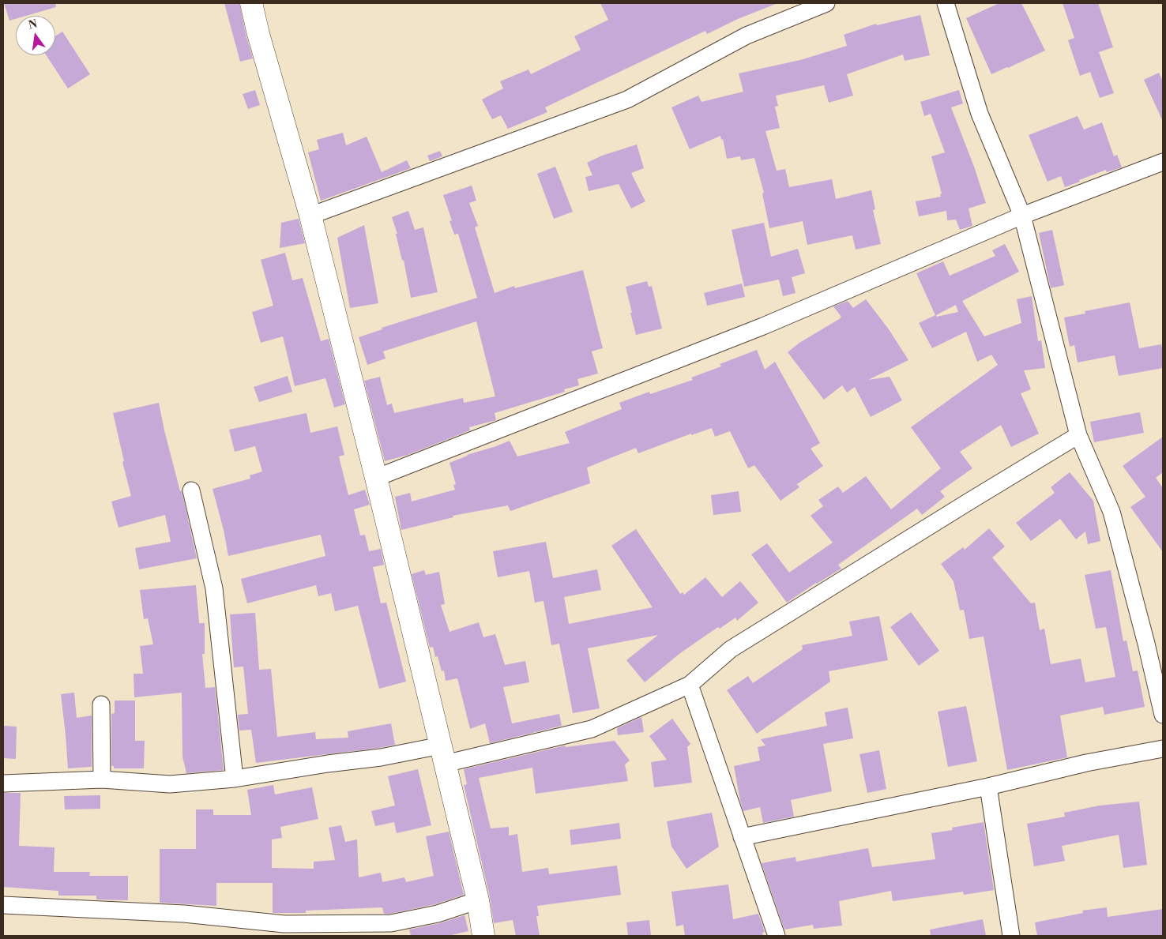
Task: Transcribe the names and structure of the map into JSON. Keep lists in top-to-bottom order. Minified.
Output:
{"north":"top"}
